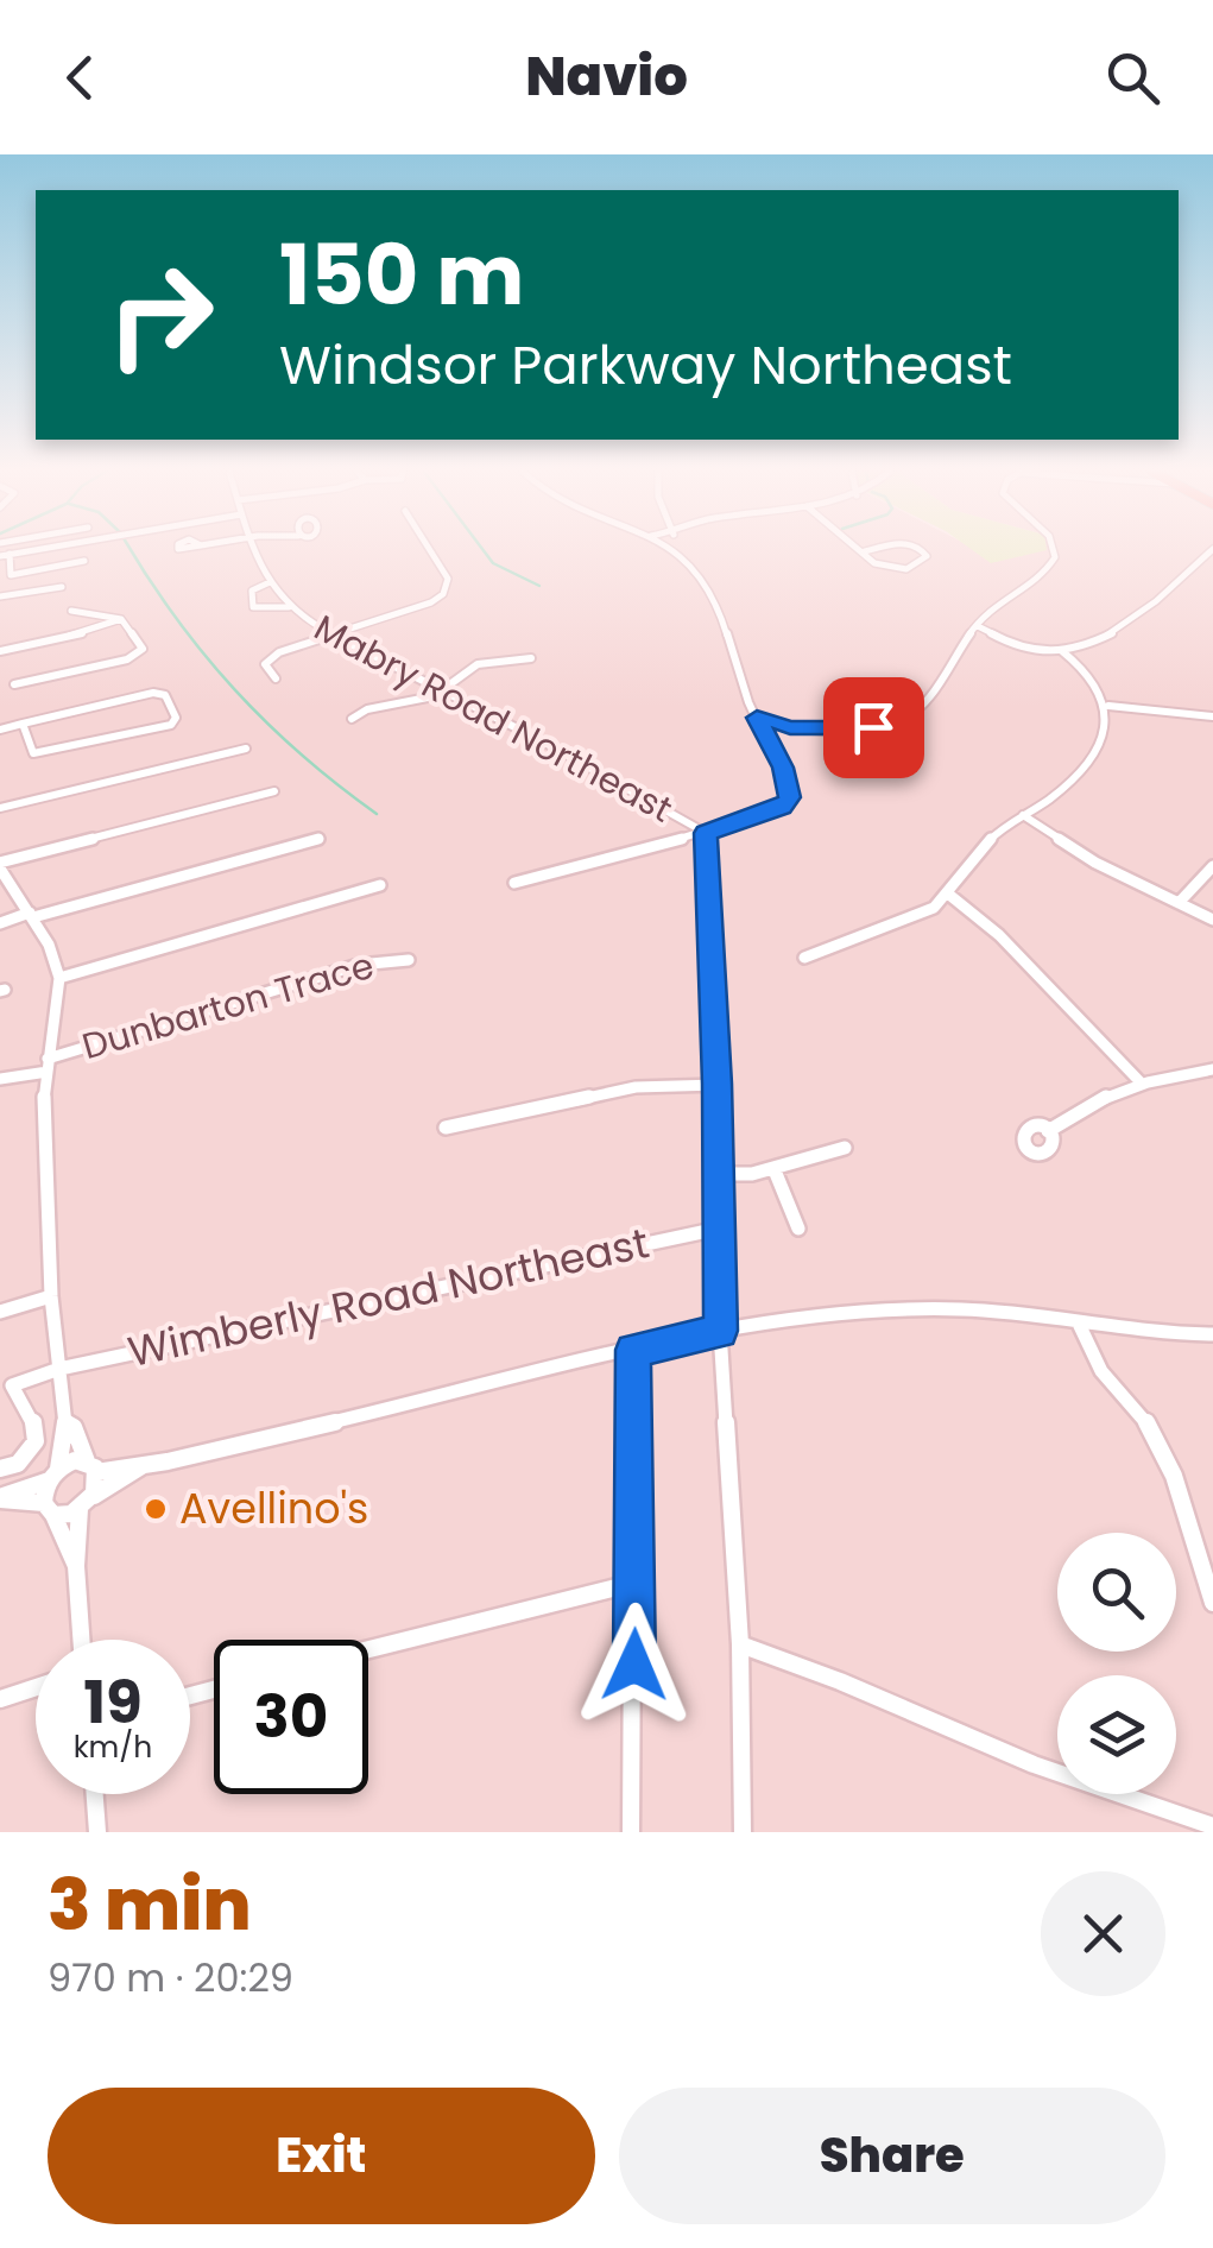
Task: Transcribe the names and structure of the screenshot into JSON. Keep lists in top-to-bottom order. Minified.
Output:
{"streets":{"street":["Mabry Road Northeast","Dunbarton Trace","Wimberly Road Northeast"]},"crossings":[["Mabry Road Northeast","Wimberly Road Northeast"]],"places":["Avellino's"],"page":{"header":"Navio","turn":["150 m","Windsor Parkway Northeast"],"speed":"19 km/h","limit":"30","heading":["3 min","970 m · 20:29"],"buttons":["Exit","Share"]}}
